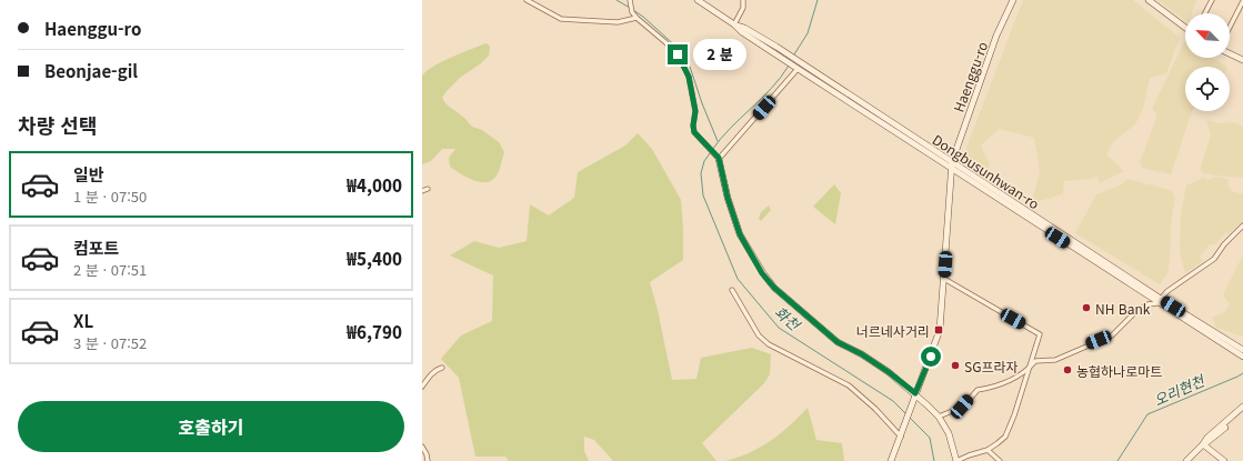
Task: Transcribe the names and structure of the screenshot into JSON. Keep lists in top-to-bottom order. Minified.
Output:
{"streets":{"street":["Haenggu-ro","Dongbusunhwan-ro"]},"crossings":[["Haenggu-ro","Dongbusunhwan-ro"]],"water":["화천","오리현천"],"places":{"other":["NH Bank","SG프라자","농협하나로마트"],"transit":["너르네사거리"]},"north":"top left","page":{"banner":["Haenggu-ro","Beonjae-gil"],"bubble":"2 분","heading":"차량 선택","list":[{"name":"일반","note":"1 분 · 07:50","value":"₩4,000"},{"name":"컴포트","note":"2 분 · 07:51","value":"₩5,400"},{"name":"XL","note":"3 분 · 07:52","value":"₩6,790"}],"buttons":"호출하기"}}
